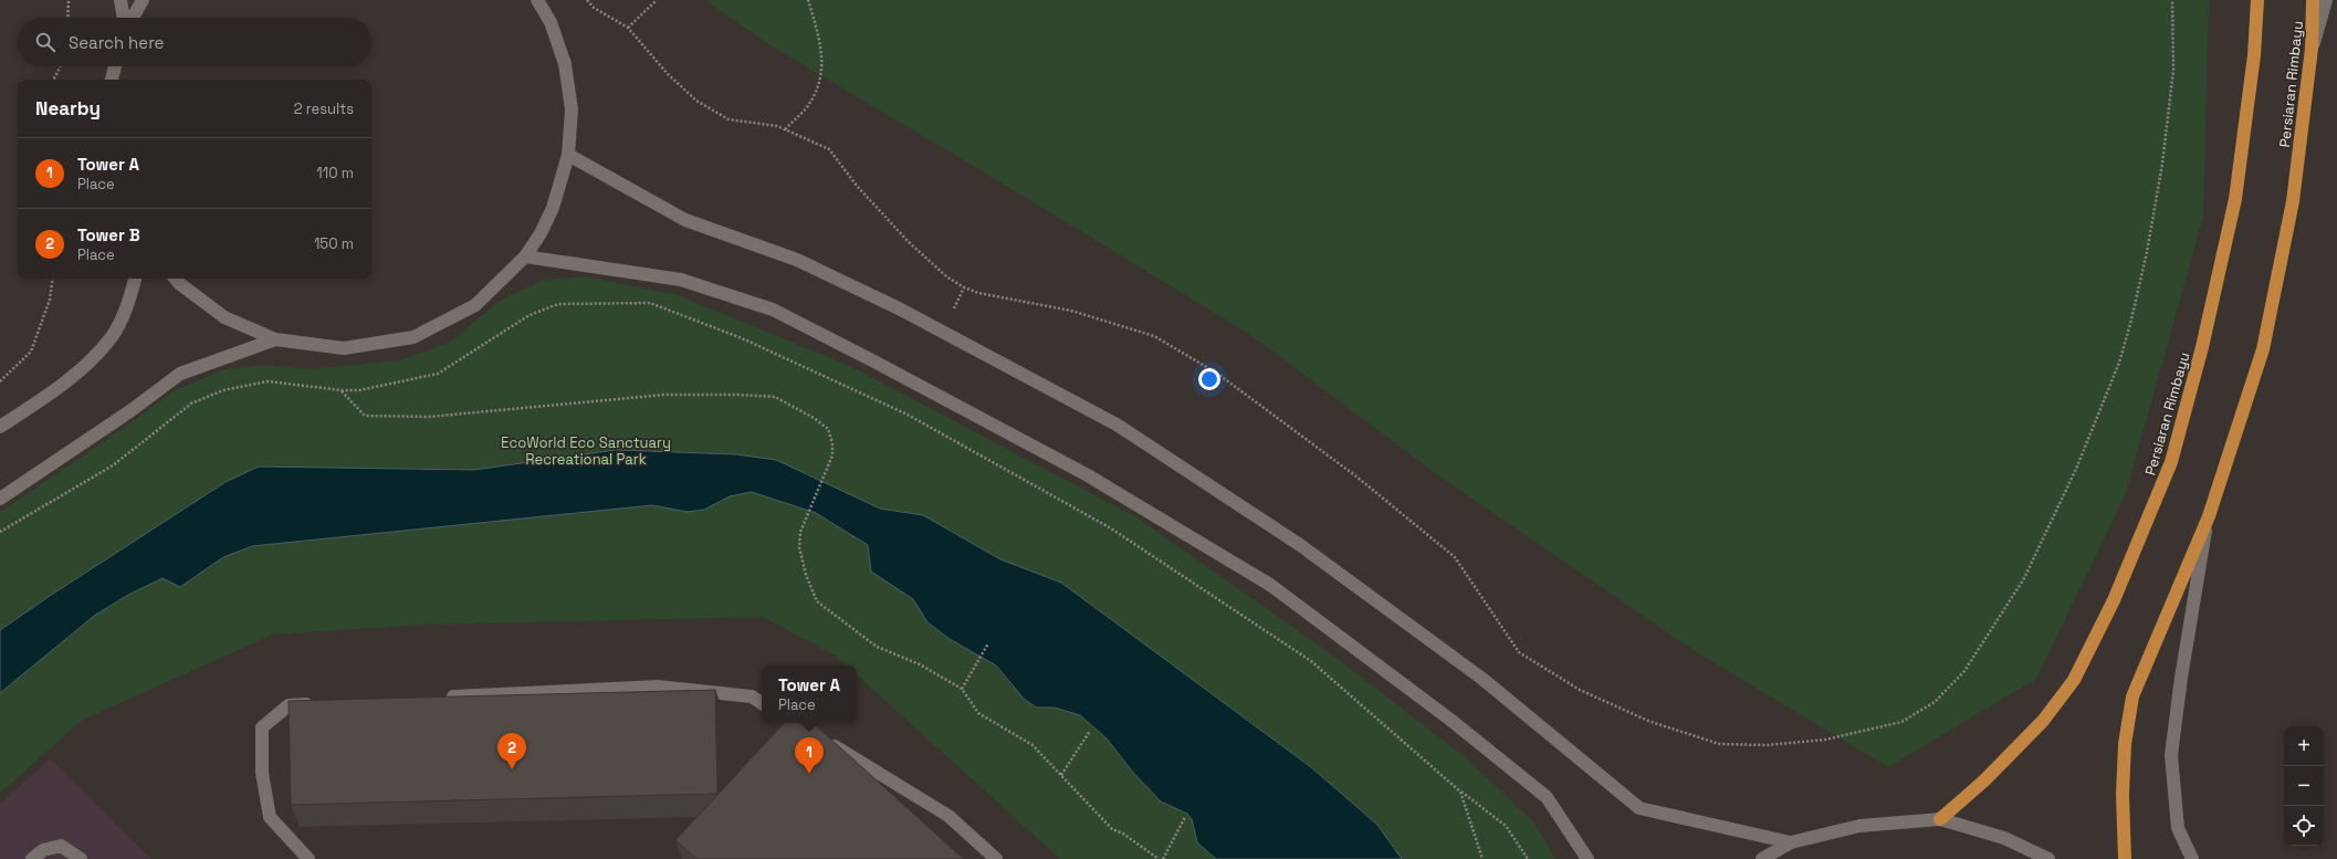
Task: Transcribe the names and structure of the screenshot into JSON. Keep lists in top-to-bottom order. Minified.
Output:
{"streets":{"main road":["Persiaran Rimbayu"]},"parks":["EcoWorld Eco Sanctuary Recreational Park"],"page":{"search":"Search here","heading":["Nearby","2 results"],"list":[{"mark":"1","name":"Tower A","note":"Place","value":"110 m"},{"mark":"2","name":"Tower B","note":"Place","value":"150 m"}],"popup":["Tower A","Place"],"map_buttons":["+","−"],"pins":["2","1"]}}
